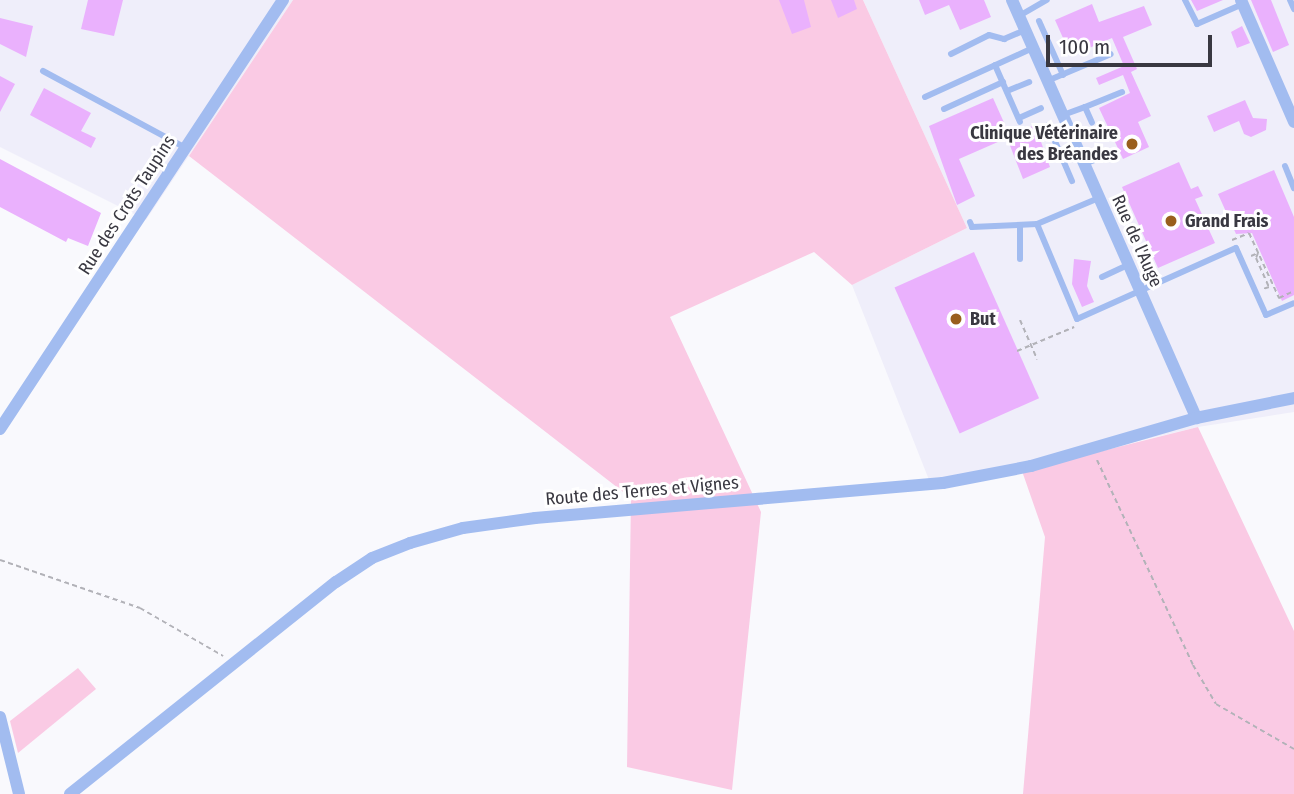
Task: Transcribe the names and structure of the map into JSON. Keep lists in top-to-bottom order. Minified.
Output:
{"streets":{"street":["Rue des Crots Taupins","Rue de l'Auge","Route des Terres et Vignes"]},"crossings":[["Rue de l'Auge","Route des Terres et Vignes"]],"places":["Clinique Vétérinaire des Bréandes","Grand Frais","But"],"scale_bar":"100 m"}
